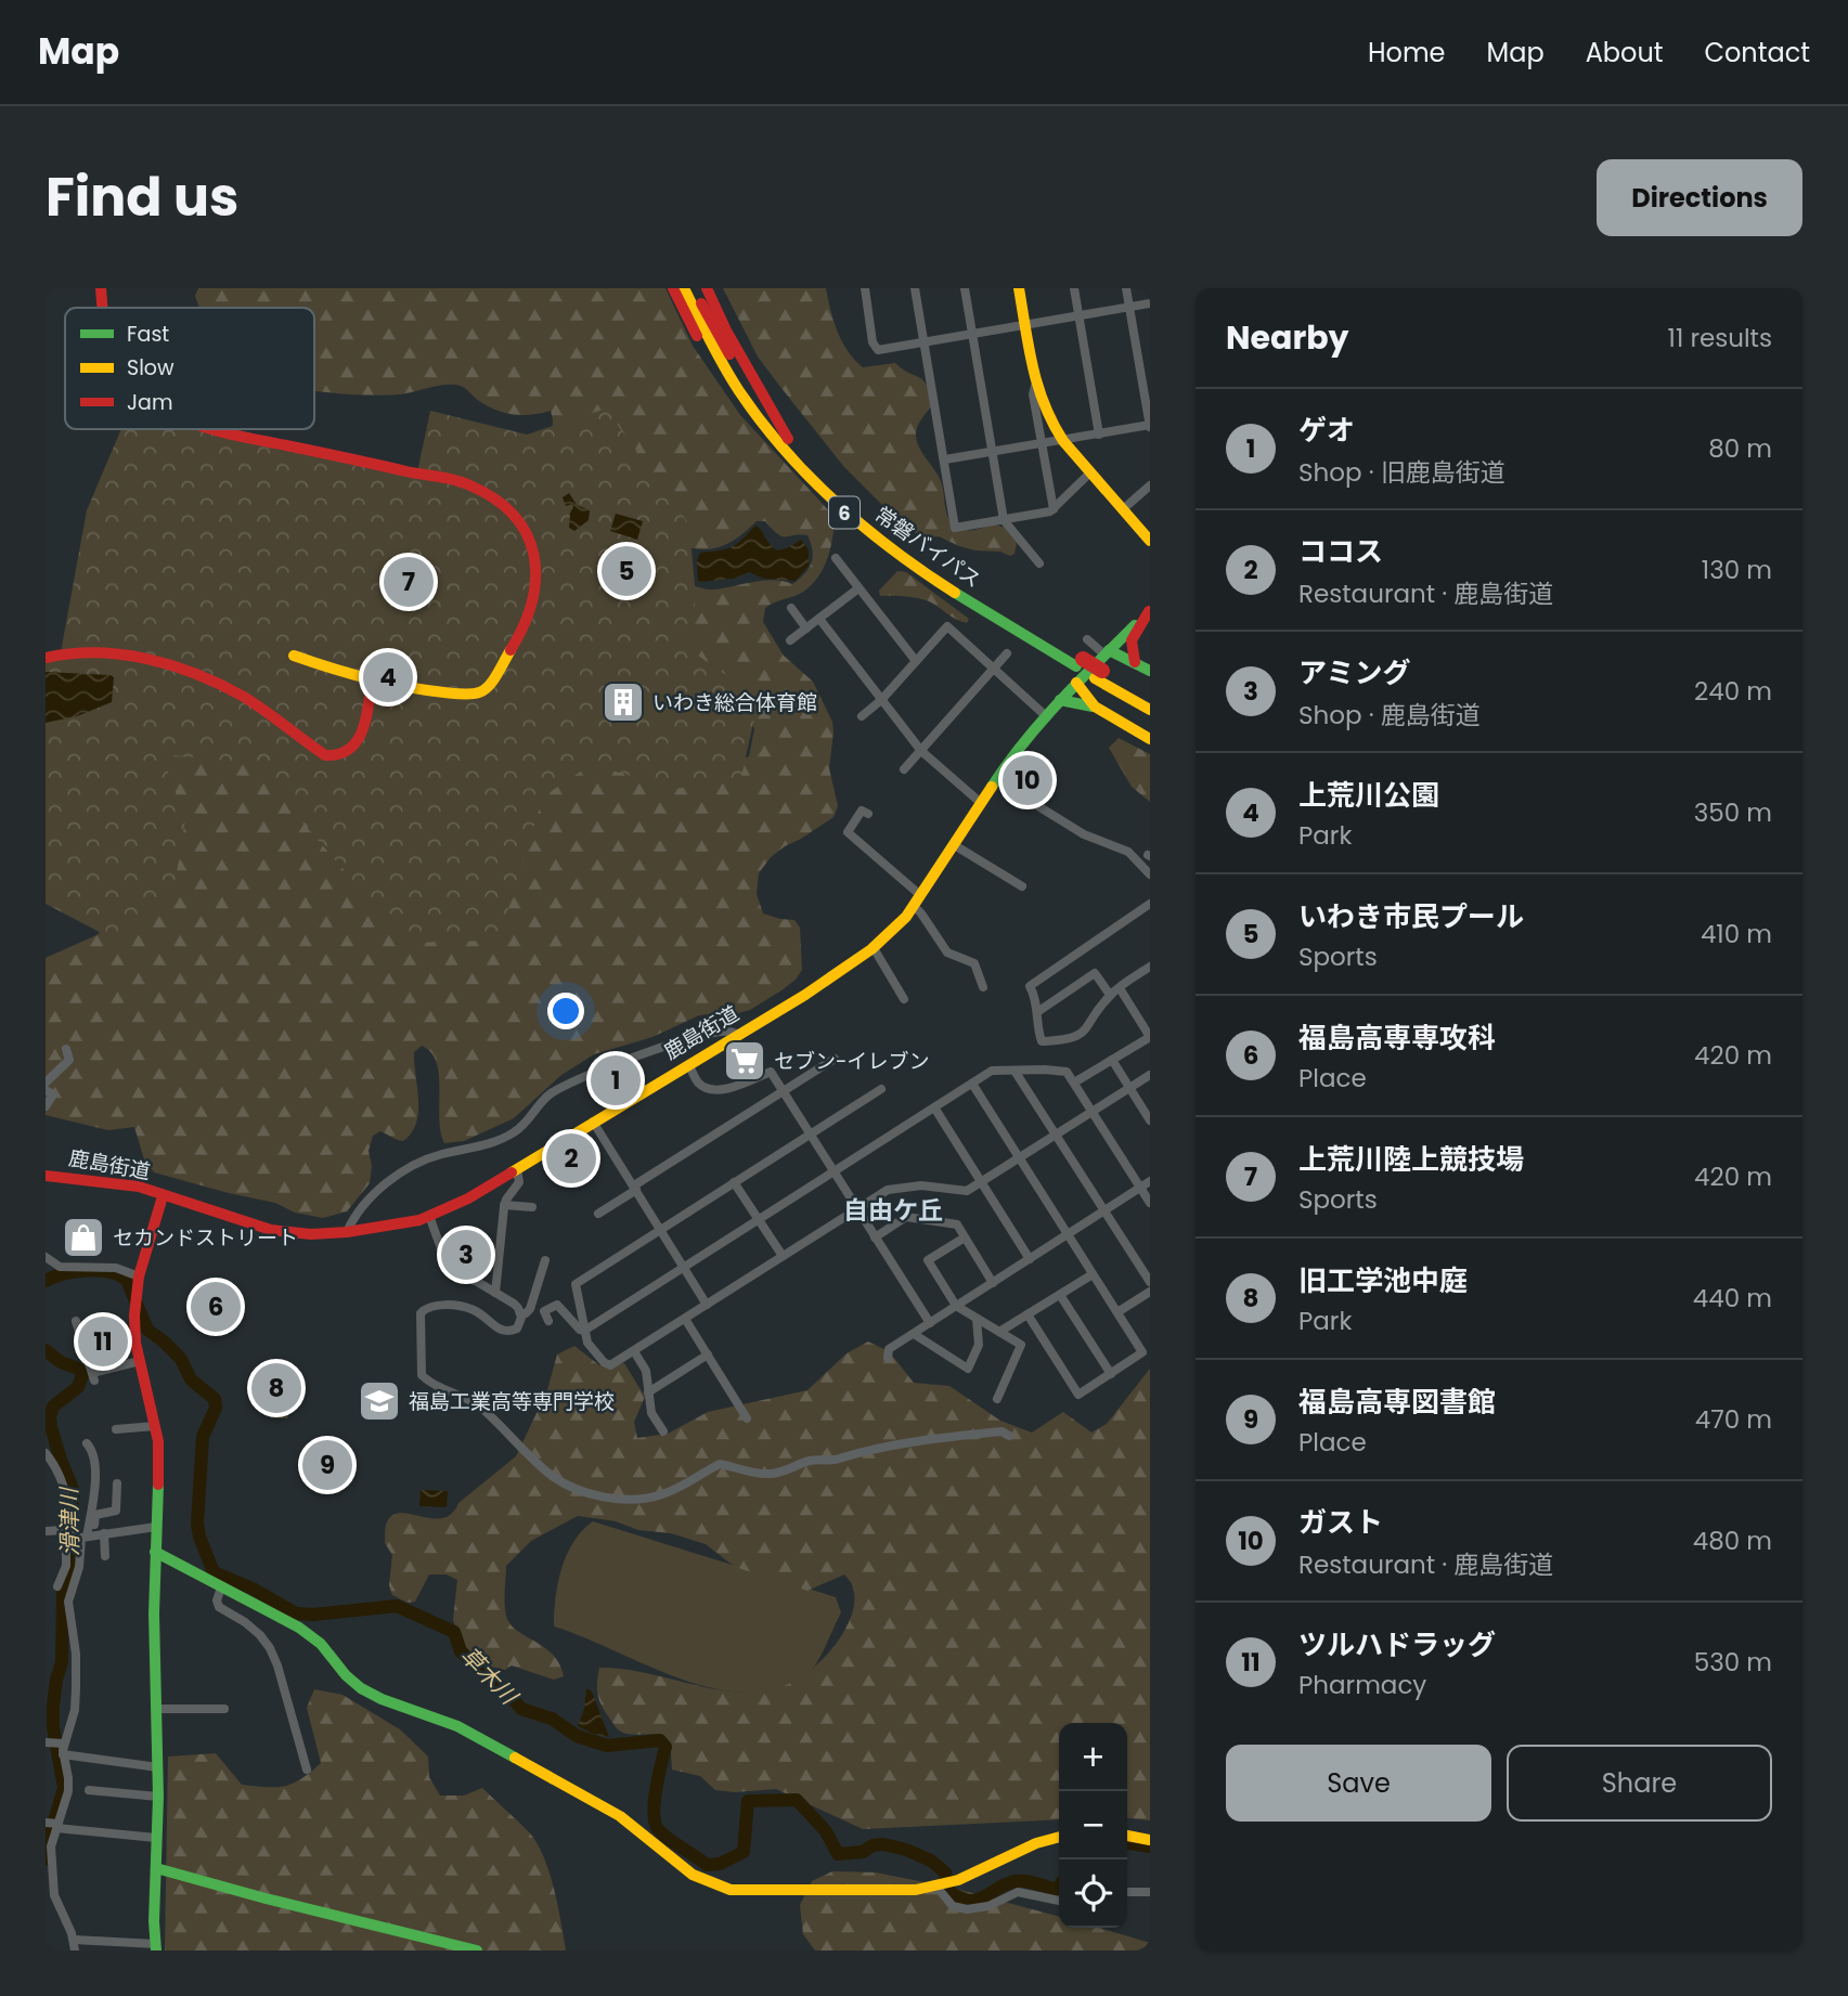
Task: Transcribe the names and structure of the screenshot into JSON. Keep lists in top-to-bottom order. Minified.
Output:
{"streets":{"main road":["6","常磐バイパス","鹿島街道"]},"crossings":[["常磐バイパス","鹿島街道"]],"districts":["自由ケ丘"],"water":["滑津川","草木川"],"places":{"building":["いわき総合体育館"],"supermarket":["セブン-イレブン"],"shop":["セカンドストリート"],"school or university":["福島工業高等専門学校"]},"legend":["Fast","Slow","Jam"],"page":{"header":"Map","nav":["Home","Map","About","Contact"],"title":"Find us","buttons":["Directions",["Save","Share"]],"heading":["Nearby","11 results"],"list":[{"mark":"1","name":"ゲオ","note":"Shop · 旧鹿島街道","value":"80 m"},{"mark":"2","name":"ココス","note":"Restaurant · 鹿島街道","value":"130 m"},{"mark":"3","name":"アミング","note":"Shop · 鹿島街道","value":"240 m"},{"mark":"4","name":"上荒川公園","note":"Park","value":"350 m"},{"mark":"5","name":"いわき市民プール","note":"Sports","value":"410 m"},{"mark":"6","name":"福島高専専攻科","note":"Place","value":"420 m"},{"mark":"7","name":"上荒川陸上競技場","note":"Sports","value":"420 m"},{"mark":"8","name":"旧工学池中庭","note":"Park","value":"440 m"},{"mark":"9","name":"福島高専図書館","note":"Place","value":"470 m"},{"mark":"10","name":"ガスト","note":"Restaurant · 鹿島街道","value":"480 m"},{"mark":"11","name":"ツルハドラッグ","note":"Pharmacy","value":"530 m"}],"pins":["5","7","4","10","1","2","3","6","11","8","9"],"map_buttons":["+","−"]}}
